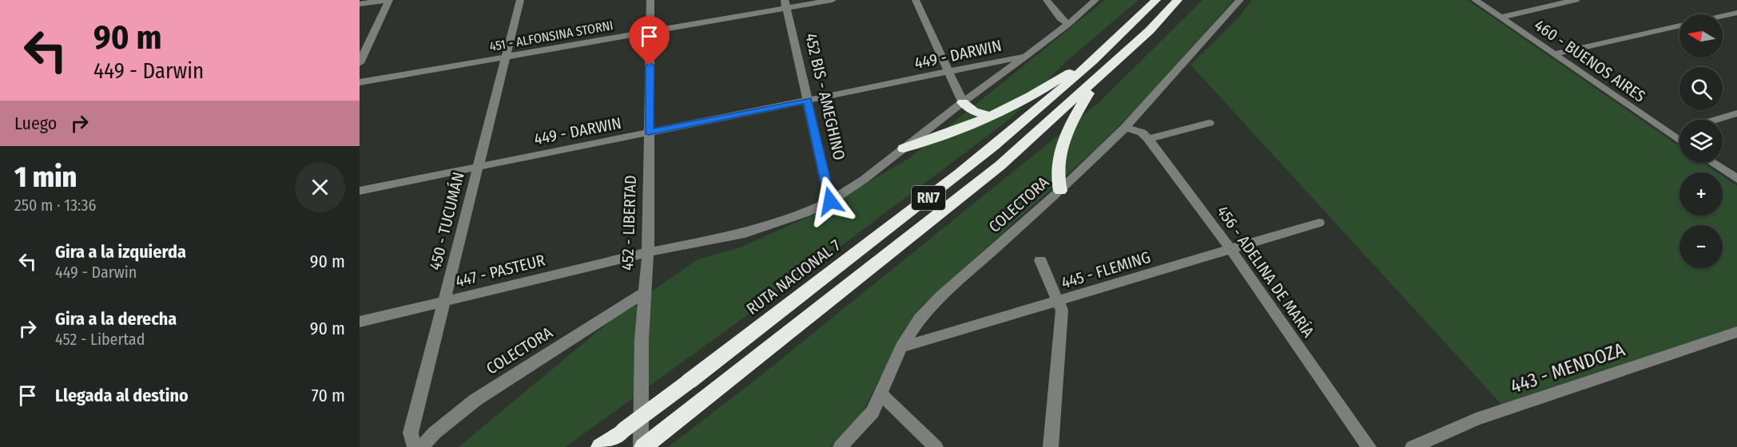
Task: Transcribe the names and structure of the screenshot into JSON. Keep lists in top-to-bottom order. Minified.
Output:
{"streets":{"highway":["RN7","RUTA NACIONAL 7"],"street":["451 - ALFONSINA STORNI","449 - DARWIN","460 - BUENOS AIRES","452 BIS - AMEGHINO","COLECTORA","450 - TUCUMÁN","452 - LIBERTAD","445 - FLEMING","447 - PASTEUR","456 - ADELINA DE MARÍA","443 - MENDOZA"]},"crossings":[["451 - ALFONSINA STORNI","452 BIS - AMEGHINO"],["451 - ALFONSINA STORNI","450 - TUCUMÁN"],["451 - ALFONSINA STORNI","452 - LIBERTAD"],["449 - DARWIN","452 BIS - AMEGHINO"],["449 - DARWIN","450 - TUCUMÁN"],["449 - DARWIN","452 - LIBERTAD"],["RN7","452 - LIBERTAD"],["COLECTORA","450 - TUCUMÁN"],["COLECTORA","452 - LIBERTAD"],["COLECTORA","445 - FLEMING"],["COLECTORA","456 - ADELINA DE MARÍA"],["450 - TUCUMÁN","447 - PASTEUR"],["452 - LIBERTAD","447 - PASTEUR"],["445 - FLEMING","456 - ADELINA DE MARÍA"]],"north":"left","page":{"turn":["90 m","449 - Darwin"],"map_buttons":["+","−"],"then":"Luego","heading":["1 min","250 m · 13:36"],"list":[{"name":"Gira a la izquierda","note":"449 - Darwin","value":"90 m"},{"name":"Gira a la derecha","note":"452 - Libertad","value":"90 m"},{"name":"Llegada al destino","value":"70 m"}]}}
